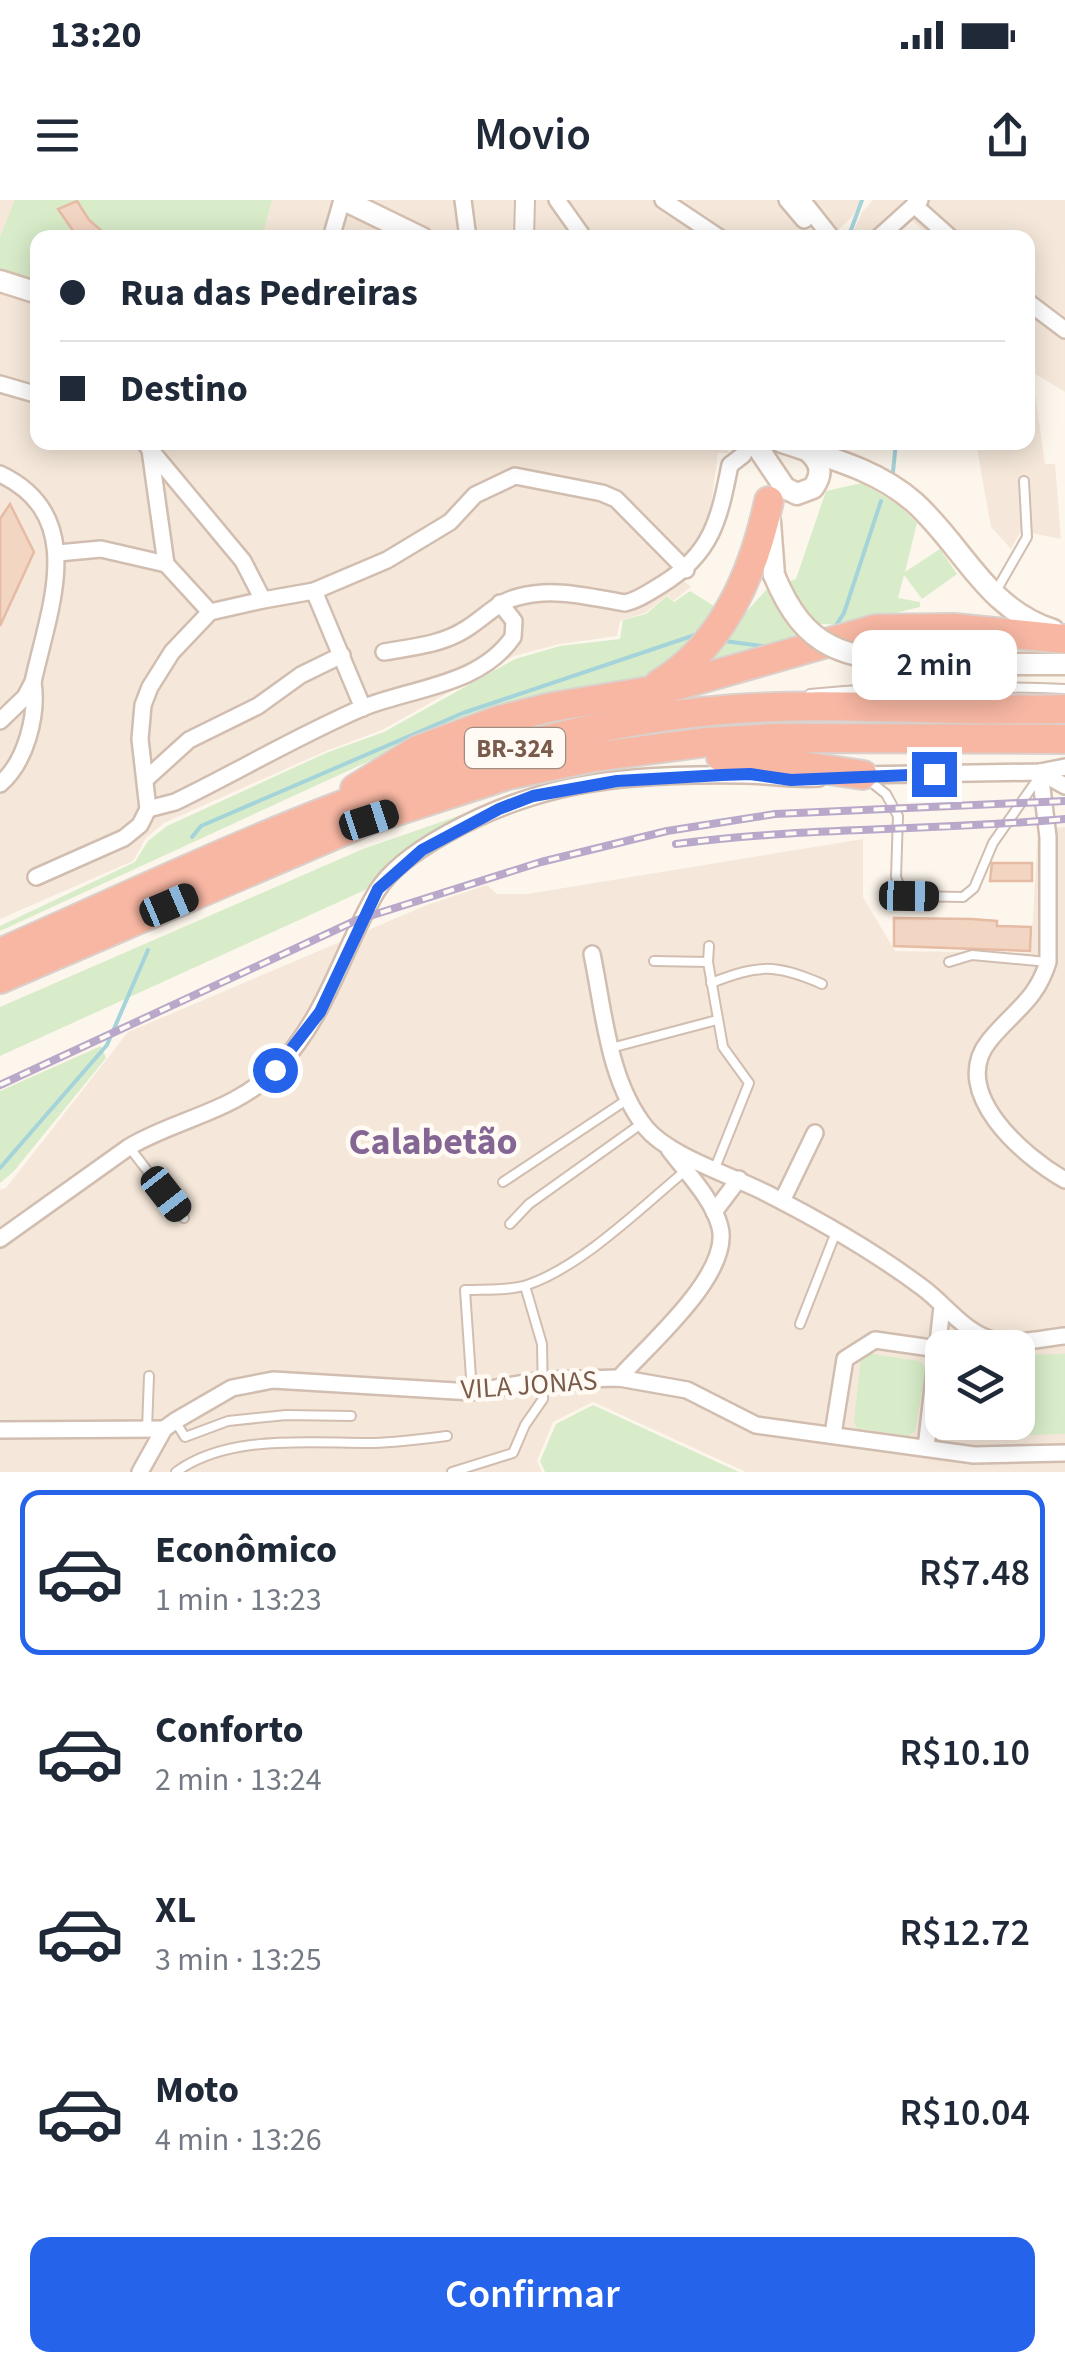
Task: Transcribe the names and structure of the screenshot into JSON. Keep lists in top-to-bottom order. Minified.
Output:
{"streets":{"highway":["BR-324"],"street":["VILA JONAS"]},"districts":["Calabetão"],"page":{"status":"13:20","header":"Movio","banner":["Rua das Pedreiras","Destino"],"bubble":"2 min","list":[{"name":"Econômico","note":"1 min · 13:23","value":"R$7.48"},{"name":"Conforto","note":"2 min · 13:24","value":"R$10.10"},{"name":"XL","note":"3 min · 13:25","value":"R$12.72"},{"name":"Moto","note":"4 min · 13:26","value":"R$10.04"}],"buttons":"Confirmar"}}
